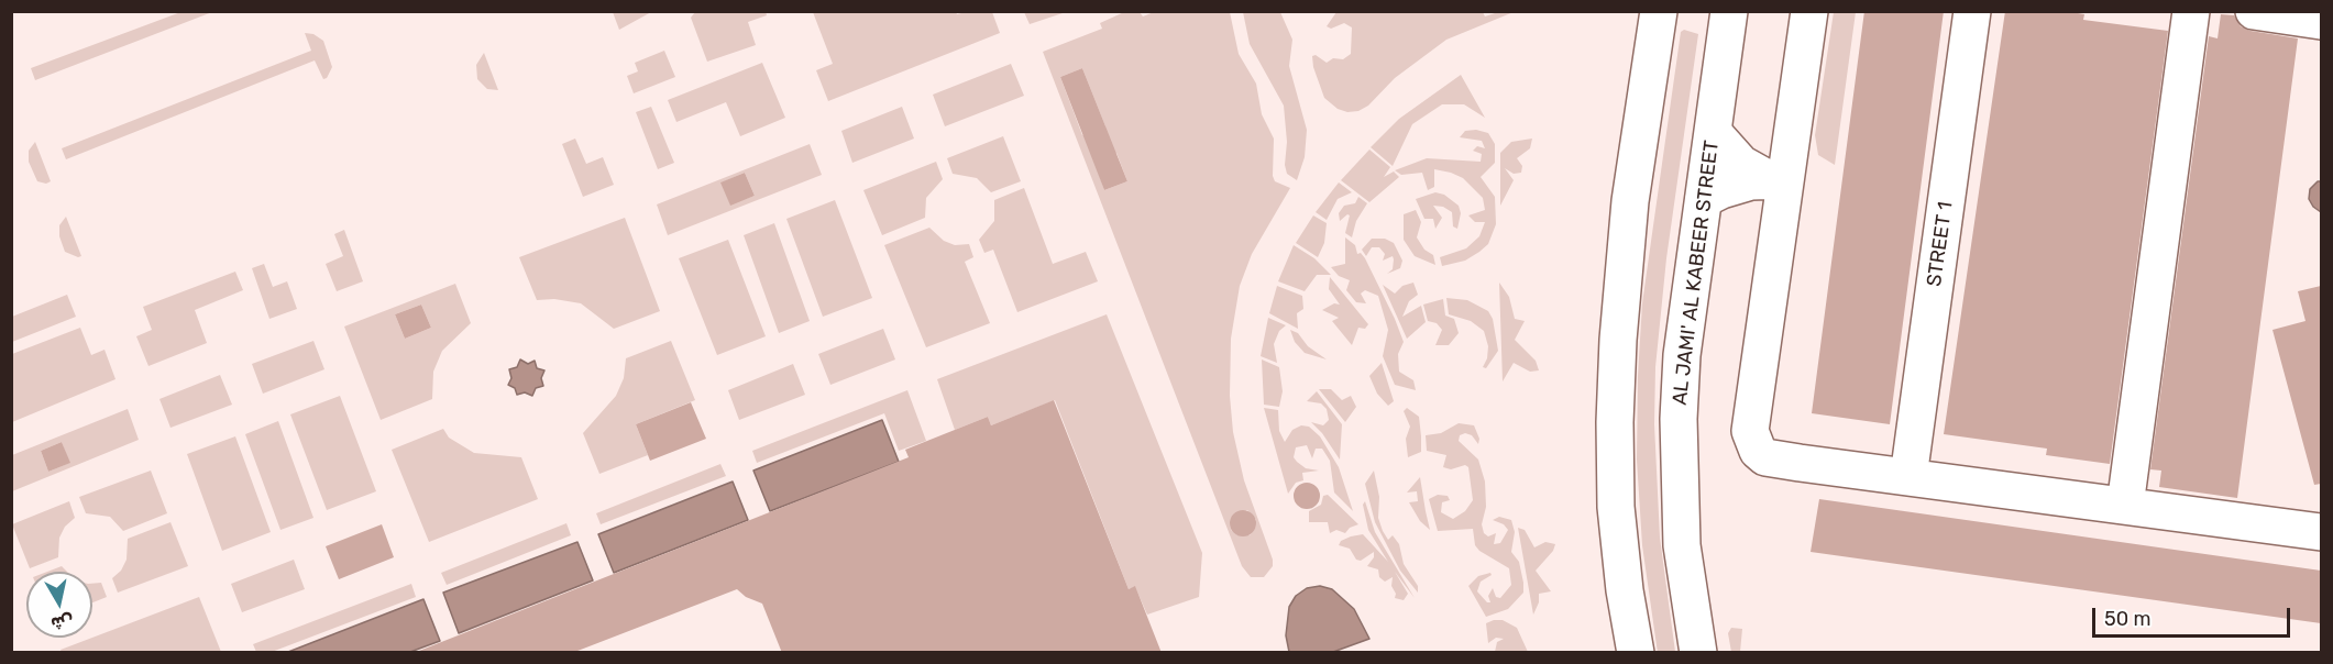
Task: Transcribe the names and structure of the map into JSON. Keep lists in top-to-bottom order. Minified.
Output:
{"streets":{"street":["STREET 1","AL JAMI' AL KABEER STREET"]},"scale_bar":"50 m","north":"bottom"}
